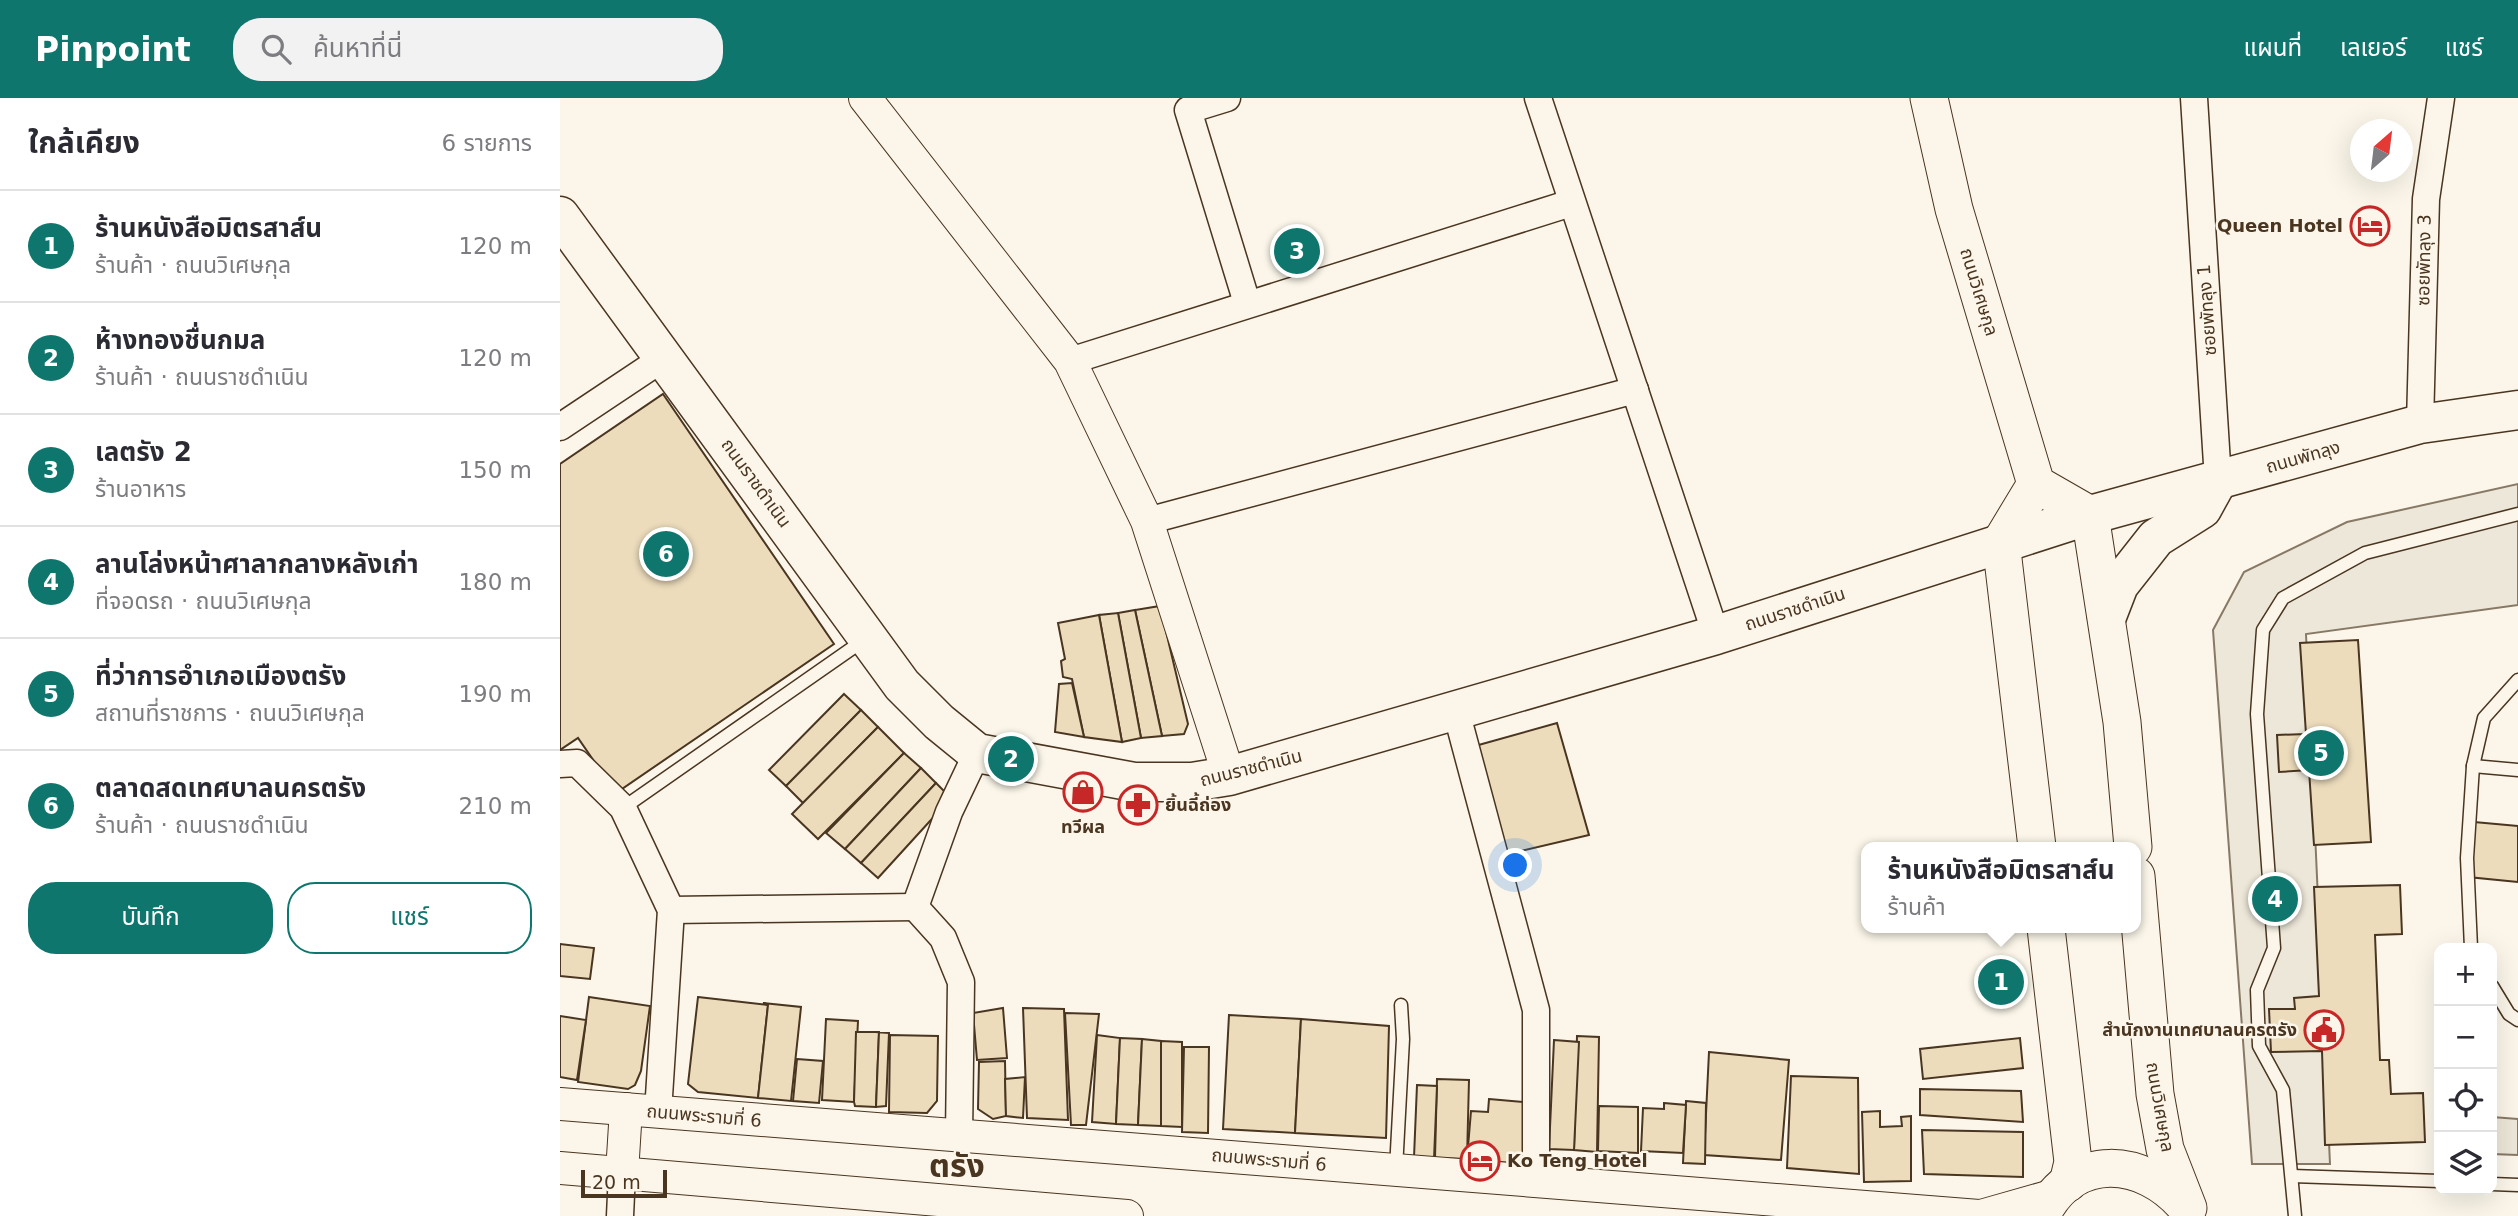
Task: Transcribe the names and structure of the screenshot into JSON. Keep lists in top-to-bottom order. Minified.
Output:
{"streets":{"main road":["ถนนวิเศษกุล","ถนนพัทลุง","ถนนราชดำเนิน"],"street":["ซอยพัทลุง 3","ซอยพัทลุง 1","ถนนพระรามที่ 6"]},"crossings":[["ซอยพัทลุง 3","ถนนพัทลุง"],["ซอยพัทลุง 1","ถนนพัทลุง"],["ถนนพัทลุง","ถนนราชดำเนิน"]],"districts":["ตรัง"],"places":{"hotel":["Queen Hotel","Ko Teng Hotel"],"shop":["ทวีผล"],"pharmacy":["ยิ้นฉี้ถ่อง"],"public building":["สำนักงานเทศบาลนครตรัง"]},"scale_bar":"20 m","north":"top right","page":{"header":"Pinpoint","search":"ค้นหาที่นี่","nav":["แผนที่","เลเยอร์","แชร์"],"heading":["ใกล้เคียง","6 รายการ"],"list":[{"mark":"1","name":"ร้านหนังสือมิตรสาส์น","note":"ร้านค้า · ถนนวิเศษกุล","value":"120 m"},{"mark":"2","name":"ห้างทองชื่นกมล","note":"ร้านค้า · ถนนราชดำเนิน","value":"120 m"},{"mark":"3","name":"เลตรัง 2","note":"ร้านอาหาร","value":"150 m"},{"mark":"4","name":"ลานโล่งหน้าศาลากลางหลังเก่า","note":"ที่จอดรถ · ถนนวิเศษกุล","value":"180 m"},{"mark":"5","name":"ที่ว่าการอำเภอเมืองตรัง","note":"สถานที่ราชการ · ถนนวิเศษกุล","value":"190 m"},{"mark":"6","name":"ตลาดสดเทศบาลนครตรัง","note":"ร้านค้า · ถนนราชดำเนิน","value":"210 m"}],"pins":["3","6","5","2","4","1"],"popup":["ร้านหนังสือมิตรสาส์น","ร้านค้า"],"buttons":["บันทึก","แชร์"],"map_buttons":["+","−"],"scale":"20 m"}}
